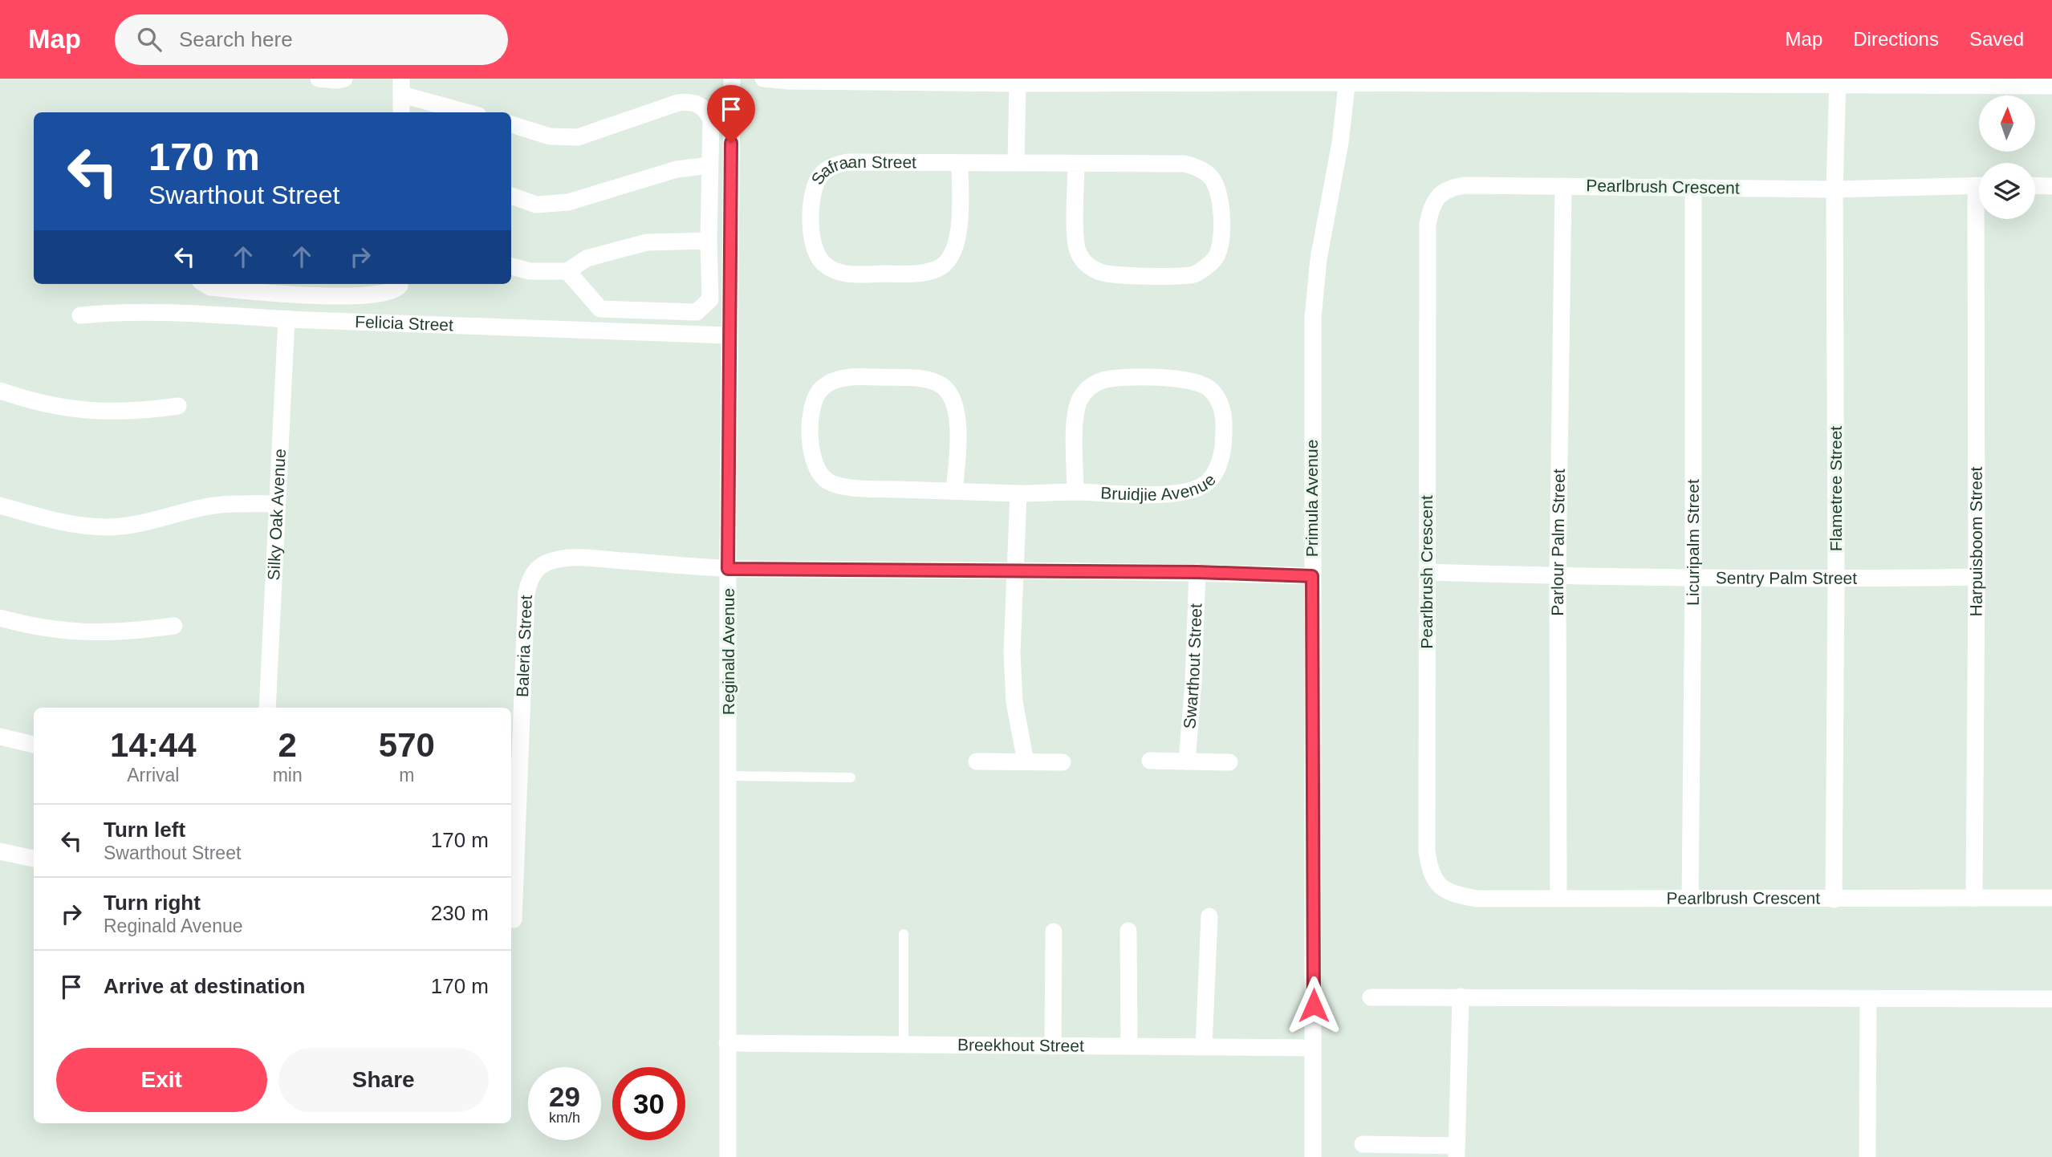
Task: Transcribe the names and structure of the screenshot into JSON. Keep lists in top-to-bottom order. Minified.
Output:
{"streets":{"street":["Safraan Street","Pearlbrush Crescent","Felicia Street","Bruidjie Avenue","Flametree Street","Primula Avenue","Silky Oak Avenue","Harpuisboom Street","Parlour Palm Street","Licuripalm Street","Sentry Palm Street","Baleria Street","Reginald Avenue","Swarthout Street","Breekhout Street"]},"crossings":[["Pearlbrush Crescent","Flametree Street"],["Pearlbrush Crescent","Harpuisboom Street"],["Pearlbrush Crescent","Parlour Palm Street"],["Pearlbrush Crescent","Licuripalm Street"],["Pearlbrush Crescent","Sentry Palm Street"],["Felicia Street","Silky Oak Avenue"],["Felicia Street","Reginald Avenue"],["Flametree Street","Sentry Palm Street"],["Primula Avenue","Breekhout Street"],["Harpuisboom Street","Sentry Palm Street"],["Parlour Palm Street","Sentry Palm Street"],["Licuripalm Street","Sentry Palm Street"],["Baleria Street","Reginald Avenue"],["Reginald Avenue","Breekhout Street"]],"north":"top","page":{"header":"Map","search":"Search here","nav":["Map","Directions","Saved"],"turn":["170 m","Swarthout Street"],"eta":["14:44","Arrival","2","min","570","m"],"list":[{"name":"Turn left","note":"Swarthout Street","value":"170 m"},{"name":"Turn right","note":"Reginald Avenue","value":"230 m"},{"name":"Arrive at destination","value":"170 m"}],"buttons":["Exit","Share"],"speed":"29 km/h","limit":"30"}}
